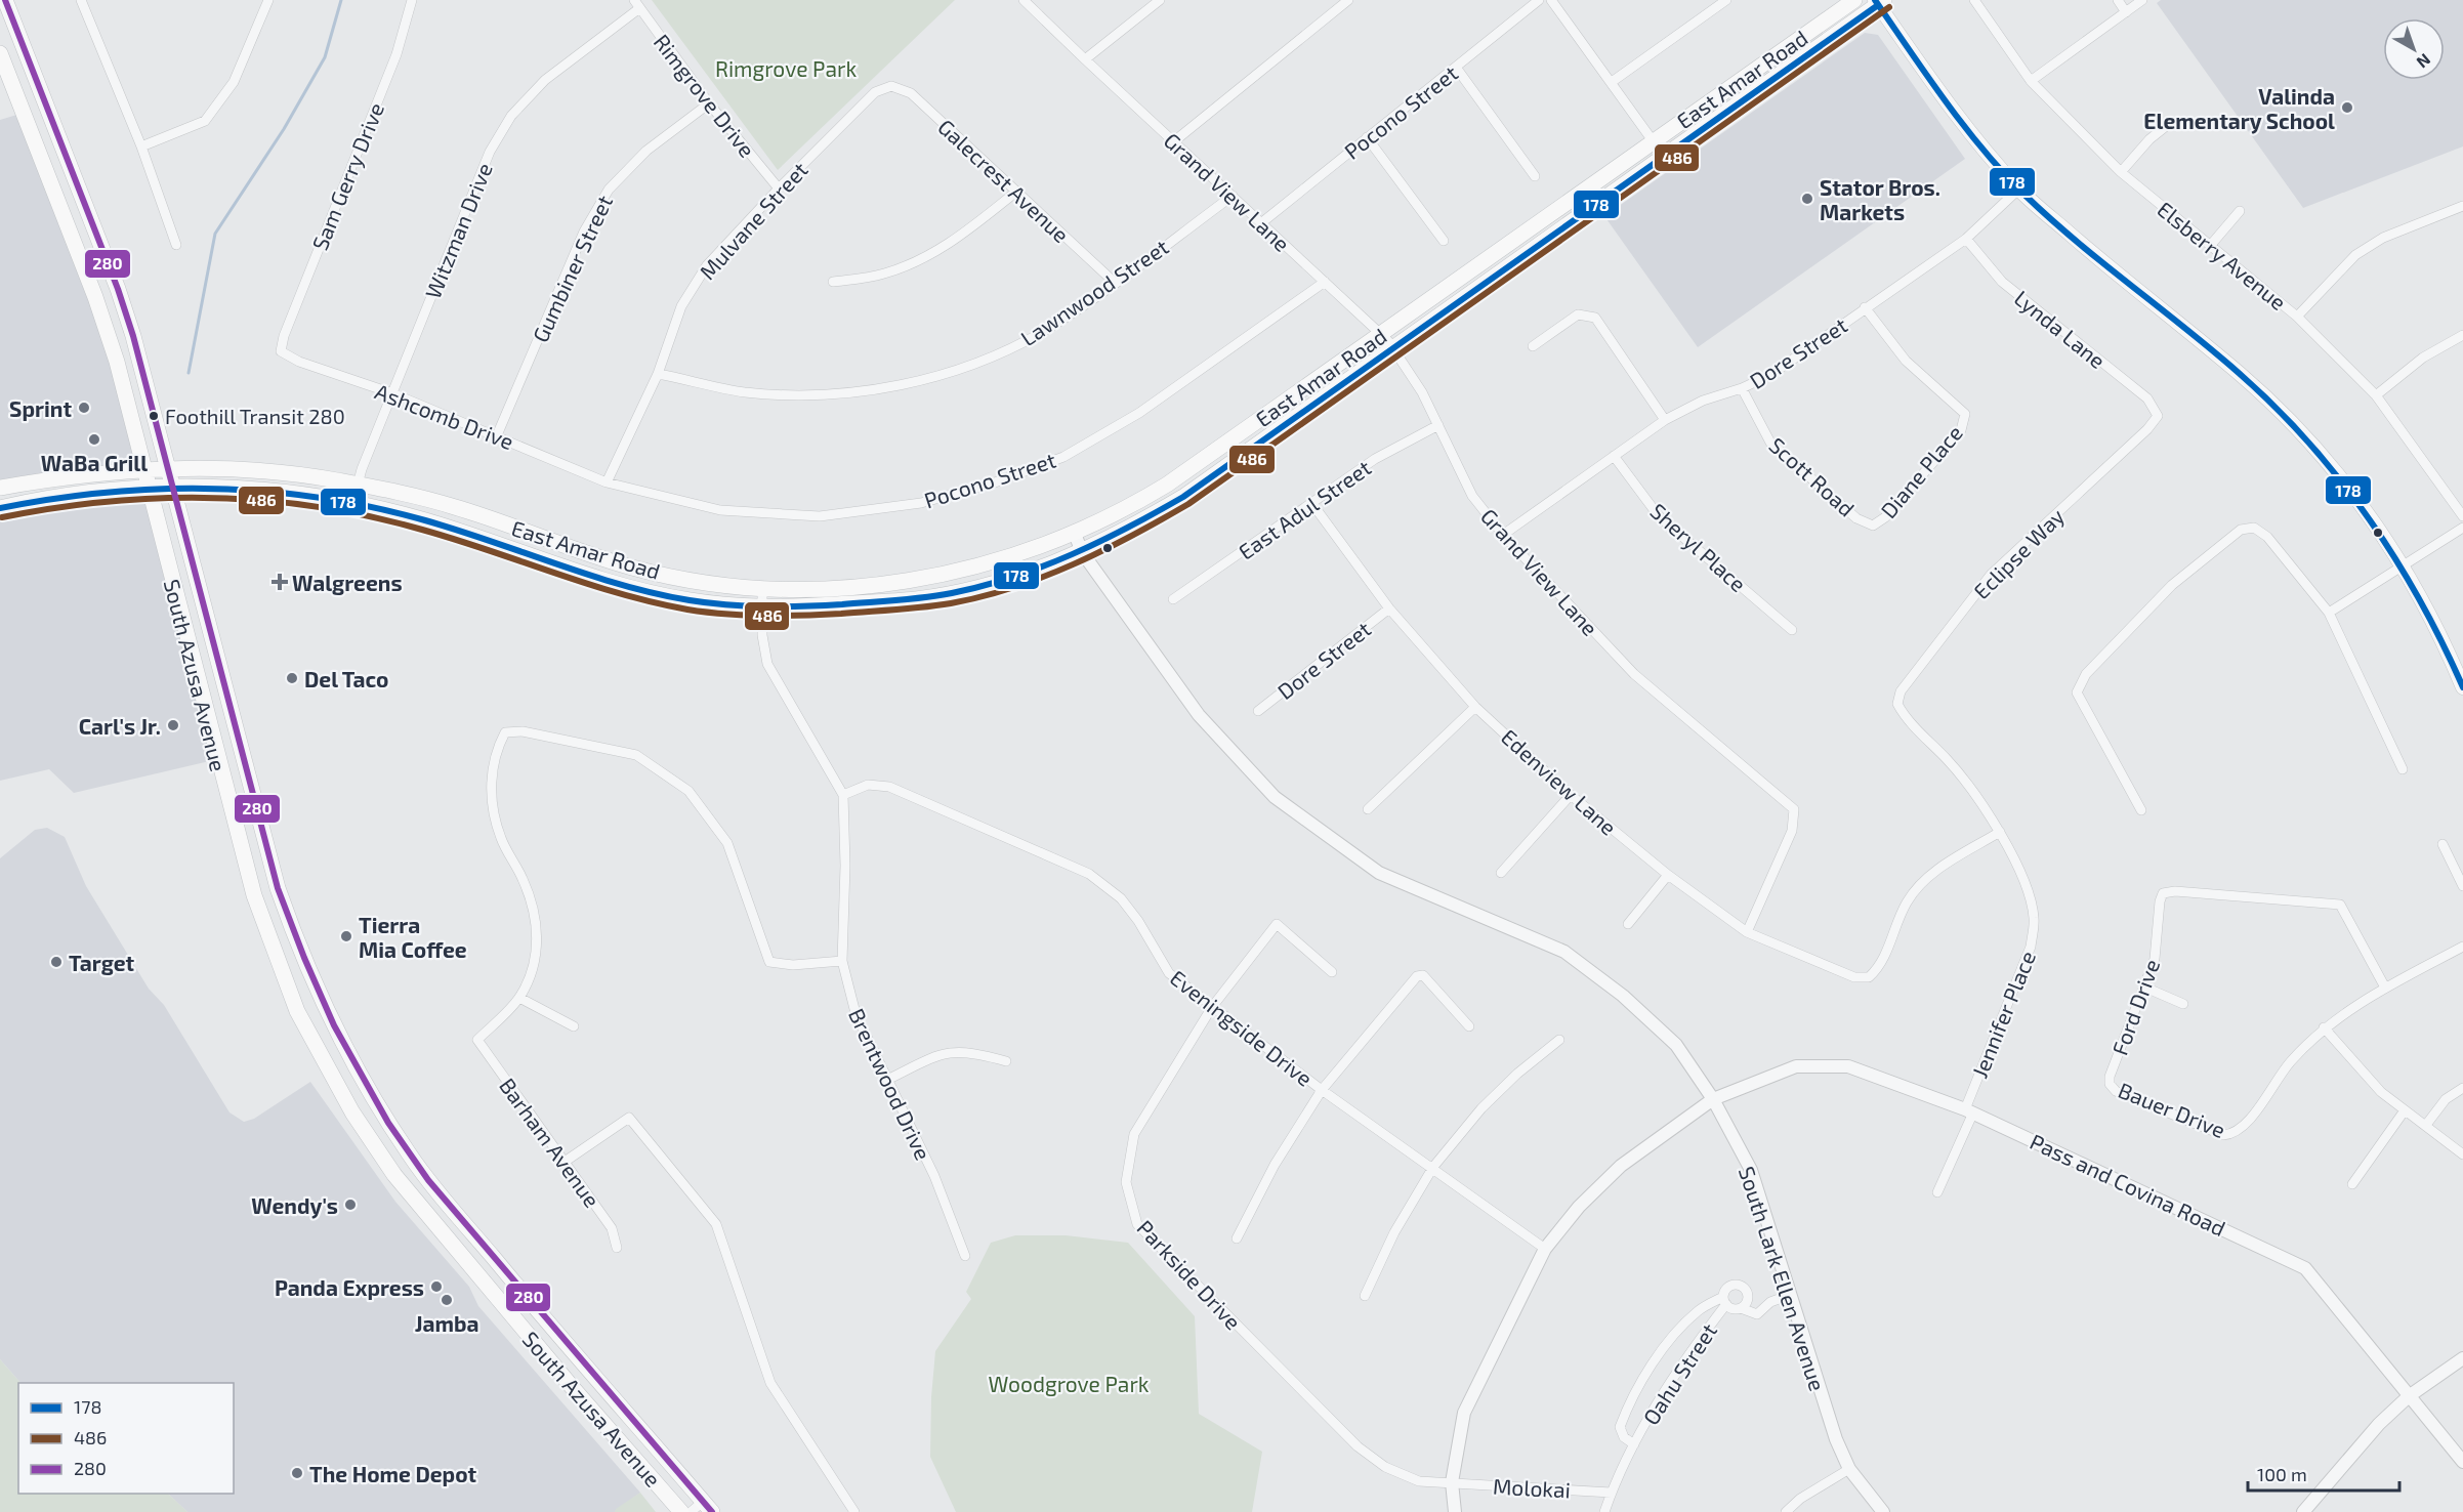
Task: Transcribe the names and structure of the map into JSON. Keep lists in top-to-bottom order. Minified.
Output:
{"streets":{"main road":["East Amar Road","South Azusa Avenue"],"street":["Rimgrove Drive","Pocono Street","Sam Gerry Drive","Galecrest Avenue","Grand View Lane","Mulvane Street","Witzman Drive","Elsberry Avenue","Gumbiner Street","Lawnwood Street","Lynda Lane","Dore Street","Ashcomb Drive","Diane Place","Scott Road","East Adul Street","Sheryl Place","Eclipse Way","Edenview Lane","Ford Drive","Jennifer Place","Eveningside Drive","Brentwood Drive","Bauer Drive","Barham Avenue","Pass and Covina Road","Parkside Drive","South Lark Ellen Avenue","Oahu Street","Molokai"]},"crossings":[["East Amar Road","Grand View Lane"],["East Amar Road","Witzman Drive"],["East Amar Road","South Azusa Avenue"],["East Amar Road","South Lark Ellen Avenue"],["Rimgrove Drive","Mulvane Street"],["Rimgrove Drive","Witzman Drive"],["Rimgrove Drive","Gumbiner Street"],["Pocono Street","Grand View Lane"],["Pocono Street","Mulvane Street"],["Pocono Street","Ashcomb Drive"],["Sam Gerry Drive","Ashcomb Drive"],["Galecrest Avenue","Mulvane Street"],["Galecrest Avenue","Lawnwood Street"],["Grand View Lane","Lawnwood Street"],["Grand View Lane","Dore Street"],["Grand View Lane","East Adul Street"],["Grand View Lane","Edenview Lane"],["Mulvane Street","Lawnwood Street"],["Mulvane Street","Ashcomb Drive"],["Witzman Drive","Ashcomb Drive"],["Gumbiner Street","Ashcomb Drive"],["Lynda Lane","Dore Street"],["Lynda Lane","Eclipse Way"],["Dore Street","Diane Place"],["Dore Street","Scott Road"],["Dore Street","Sheryl Place"],["Dore Street","Edenview Lane"],["Diane Place","Scott Road"],["East Adul Street","Edenview Lane"],["Eclipse Way","Jennifer Place"],["Edenview Lane","Jennifer Place"],["Ford Drive","Bauer Drive"],["Jennifer Place","Pass and Covina Road"],["Eveningside Drive","Brentwood Drive"],["Eveningside Drive","Pass and Covina Road"],["Eveningside Drive","Parkside Drive"],["Pass and Covina Road","Parkside Drive"],["Pass and Covina Road","South Lark Ellen Avenue"],["Pass and Covina Road","Molokai"],["Parkside Drive","Molokai"],["Oahu Street","Molokai"]],"parks":["Rimgrove Park","Woodgrove Park"],"places":{"other":["Valinda Elementary School","Stator Bros. Markets","Sprint","Foothill Transit 280","WaBa Grill","Del Taco","Carl's Jr.","Tierra Mia Coffee","Target","Wendy's","Panda Express","Jamba","The Home Depot"],"health":["Walgreens"]},"lines":["transit line 178","transit line 280","transit line 486"],"legend":["178","486","280"],"scale_bar":"100 m","north":"bottom right"}
